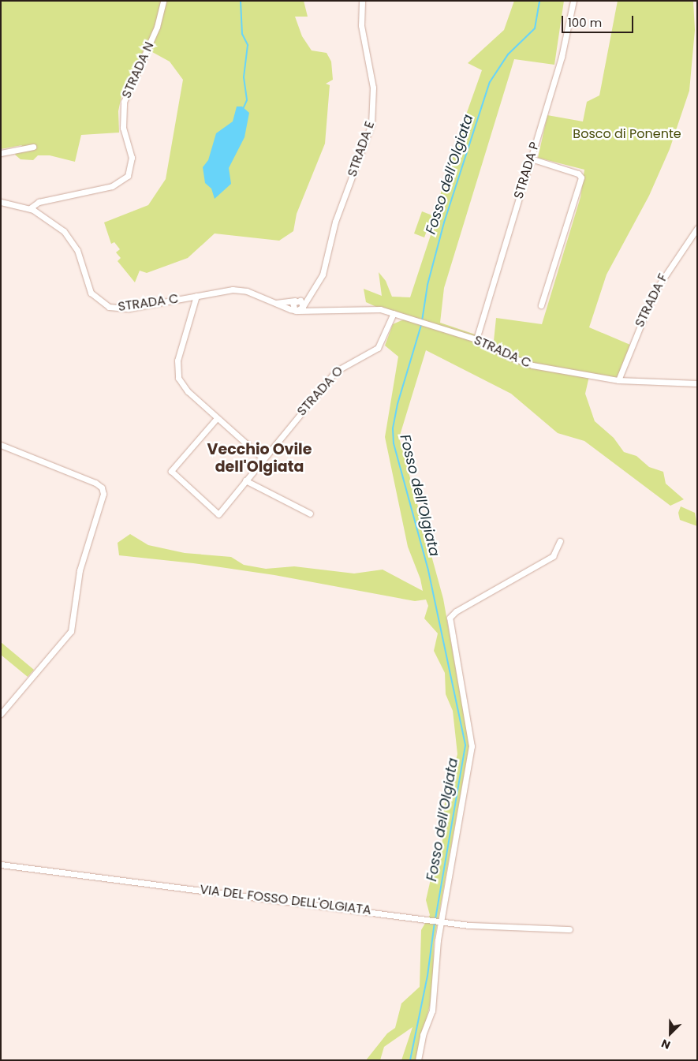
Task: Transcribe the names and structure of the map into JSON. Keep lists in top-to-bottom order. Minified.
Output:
{"streets":{"street":["STRADA N","STRADA E","STRADA P","STRADA F","STRADA C","STRADA O","VIA DEL FOSSO DELL'OLGIATA"]},"crossings":[["STRADA N","STRADA C"],["STRADA E","STRADA C"],["STRADA P","STRADA C"],["STRADA F","STRADA C"],["STRADA C","STRADA O"]],"districts":["Vecchio Ovile dell'Olgiata"],"water":["Fosso dell’Olgiata"],"parks":["Bosco di Ponente"],"scale_bar":"100 m","north":"bottom left"}
